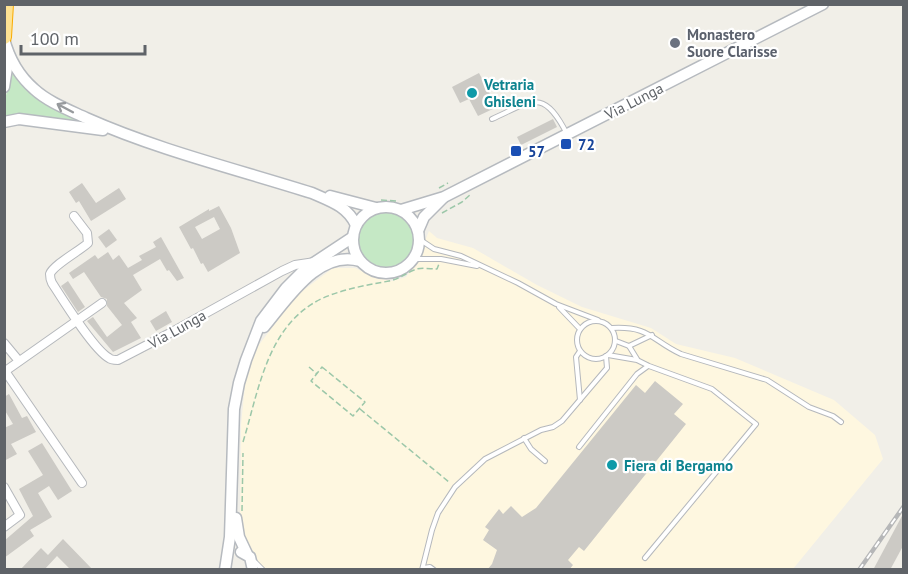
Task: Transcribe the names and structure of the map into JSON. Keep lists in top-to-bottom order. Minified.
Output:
{"streets":{"street":["Via Lunga"]},"places":{"other":["Monastero Suore Clarisse","Vetraria Ghisleni","Fiera di Bergamo"],"transit":["72","57"]},"scale_bar":"100 m"}
